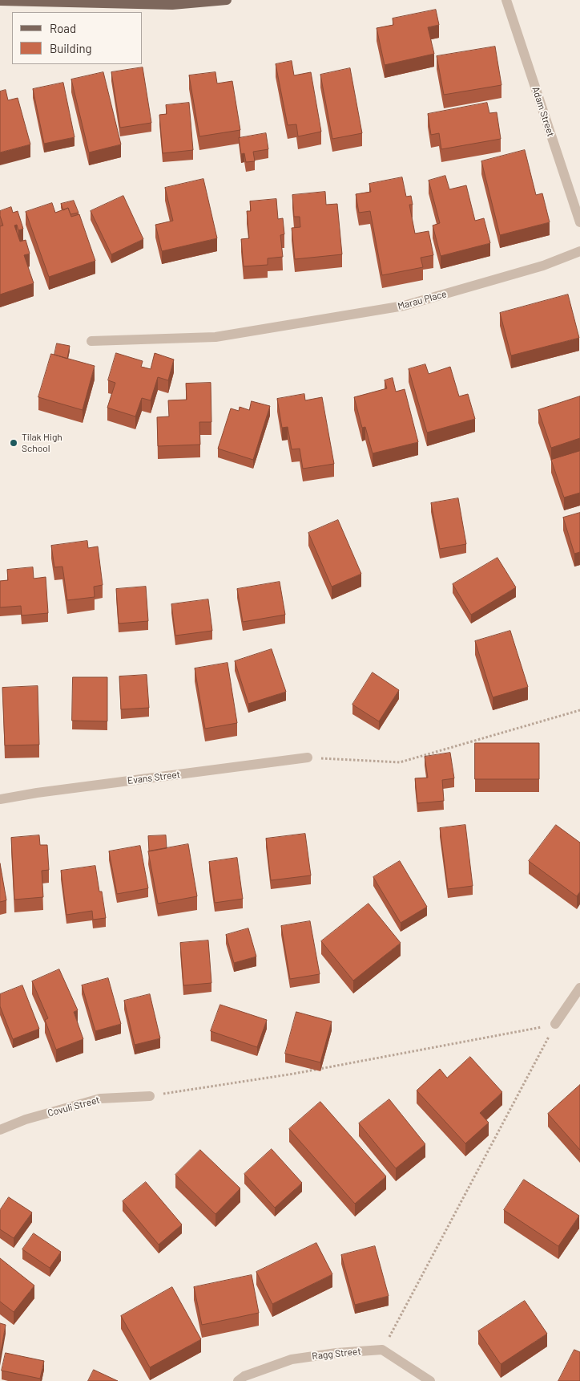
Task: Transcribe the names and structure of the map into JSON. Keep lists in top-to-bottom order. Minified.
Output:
{"streets":{"street":["Adam Street","Marau Place","Evans Street","Covuli Street","Ragg Street"]},"places":["Tilak High School"],"legend":["Road","Building"]}
